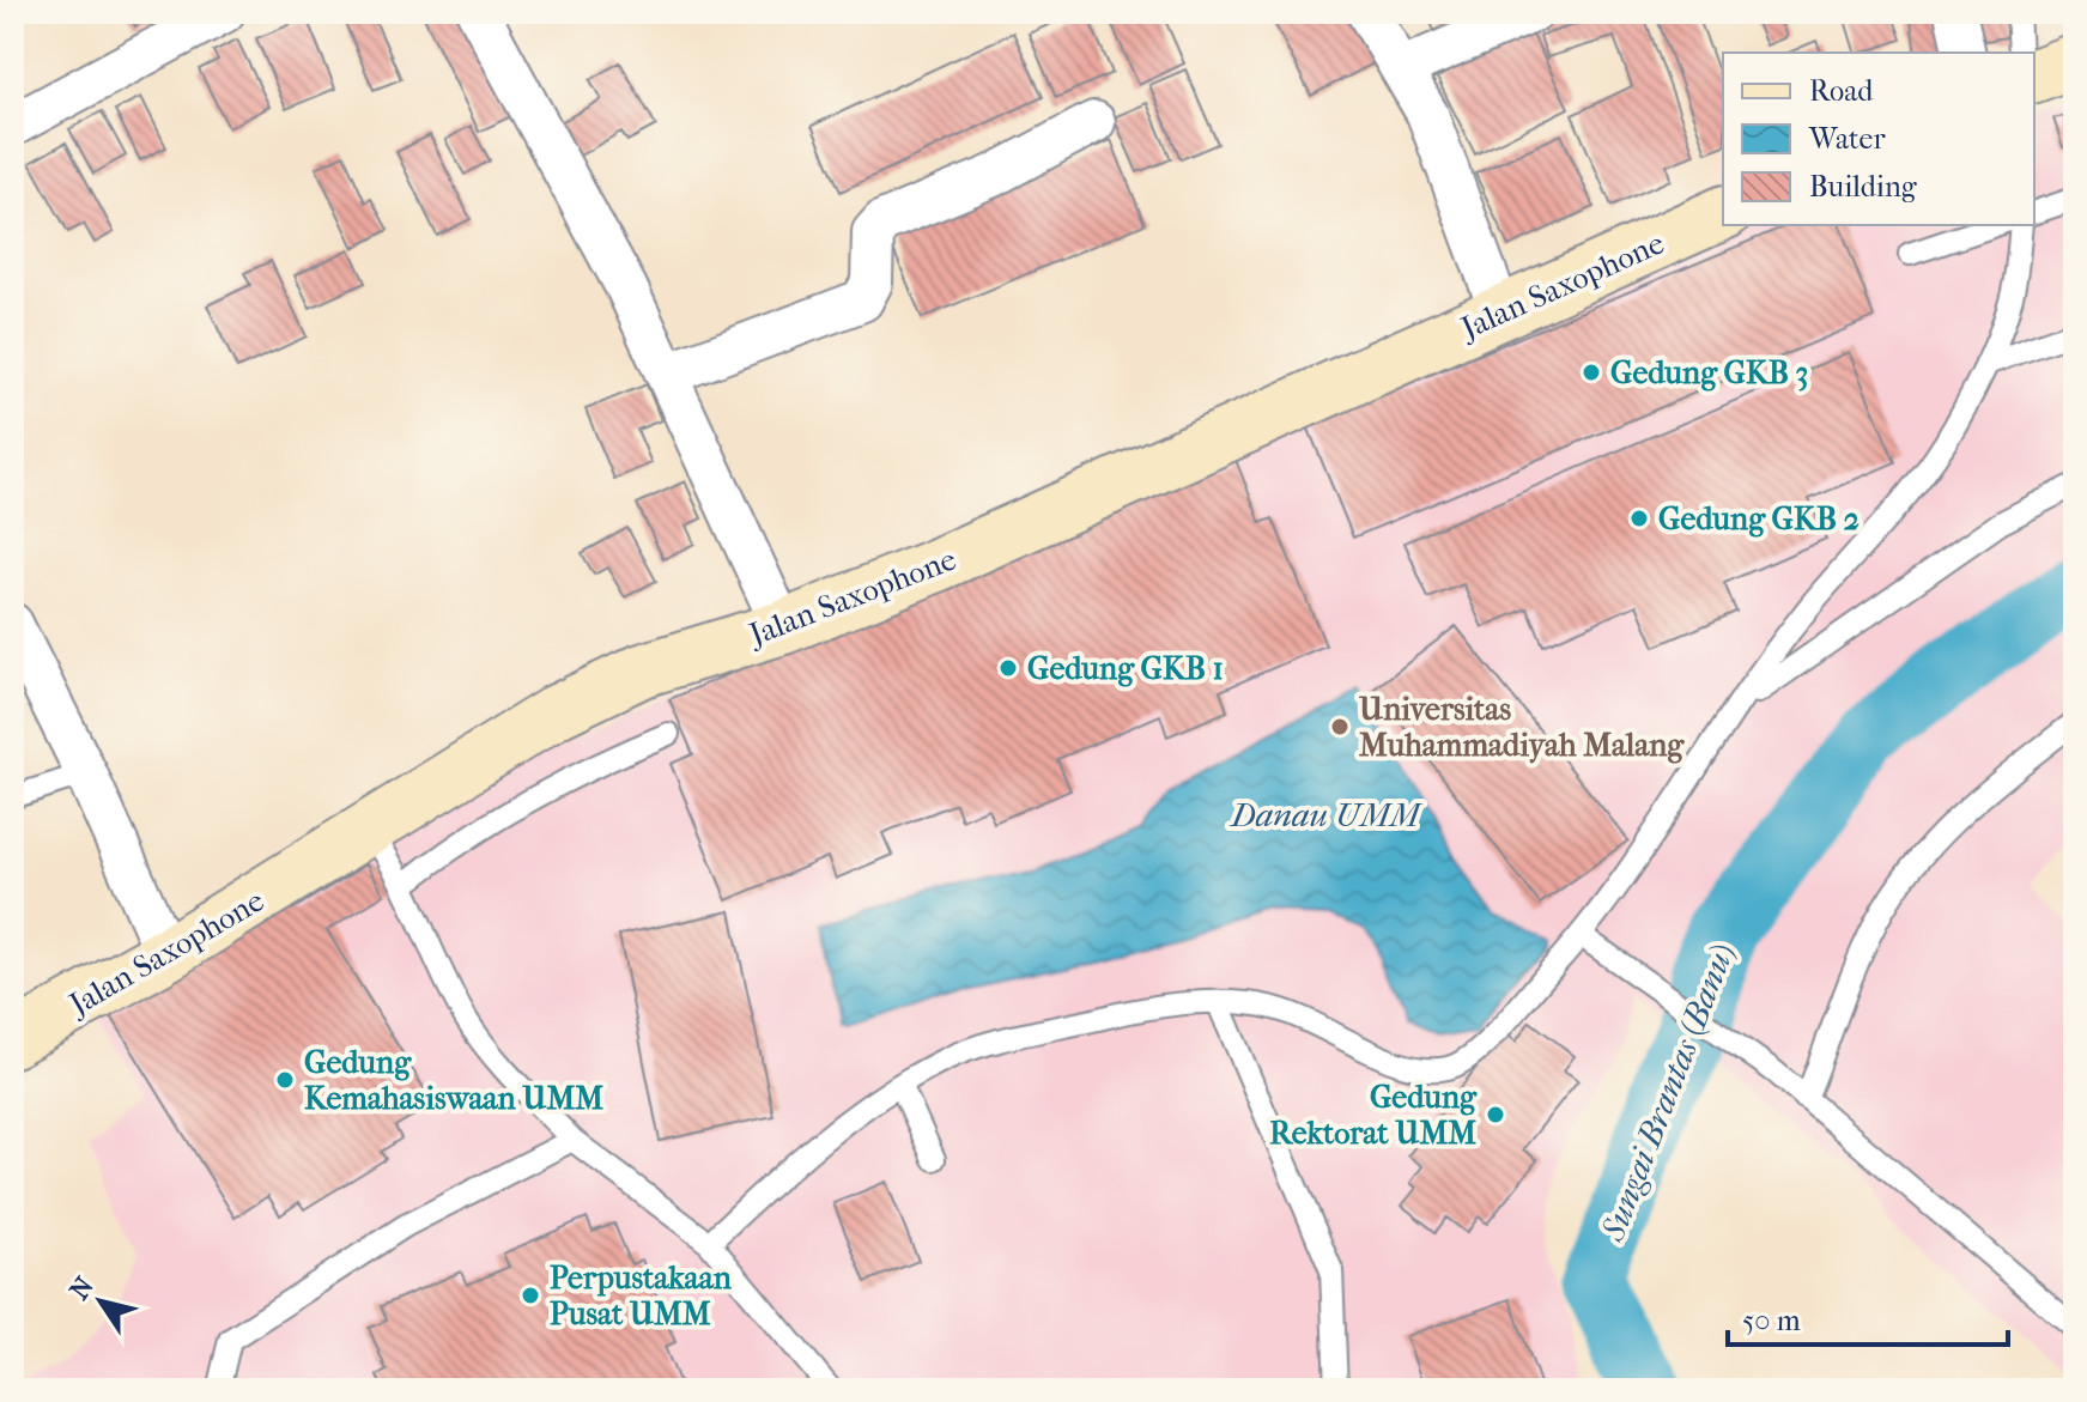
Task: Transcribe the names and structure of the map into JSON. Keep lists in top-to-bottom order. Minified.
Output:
{"streets":{"main road":["Jalan Saxophone"]},"water":["Danau UMM","Sungai Brantas (Banu)"],"places":["Gedung GKB 3","Gedung GKB 2","Gedung GKB 1","Universitas Muhammadiyah Malang","Gedung Kemahasiswaan UMM","Gedung Rektorat UMM","Perpustakaan Pusat UMM"],"legend":["Road","Water","Building"],"scale_bar":"50 m","north":"top left"}
